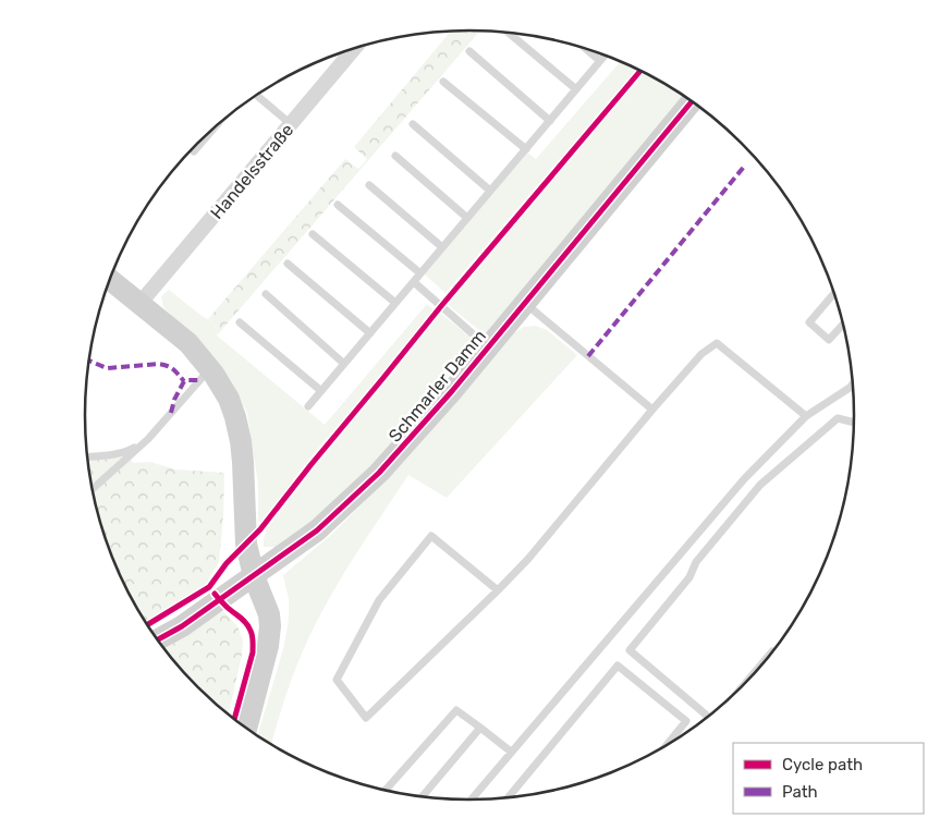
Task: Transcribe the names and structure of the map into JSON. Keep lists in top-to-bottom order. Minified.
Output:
{"streets":{"street":["Handelsstraße","Schmarler Damm"]},"legend":["Cycle path","Path"]}
